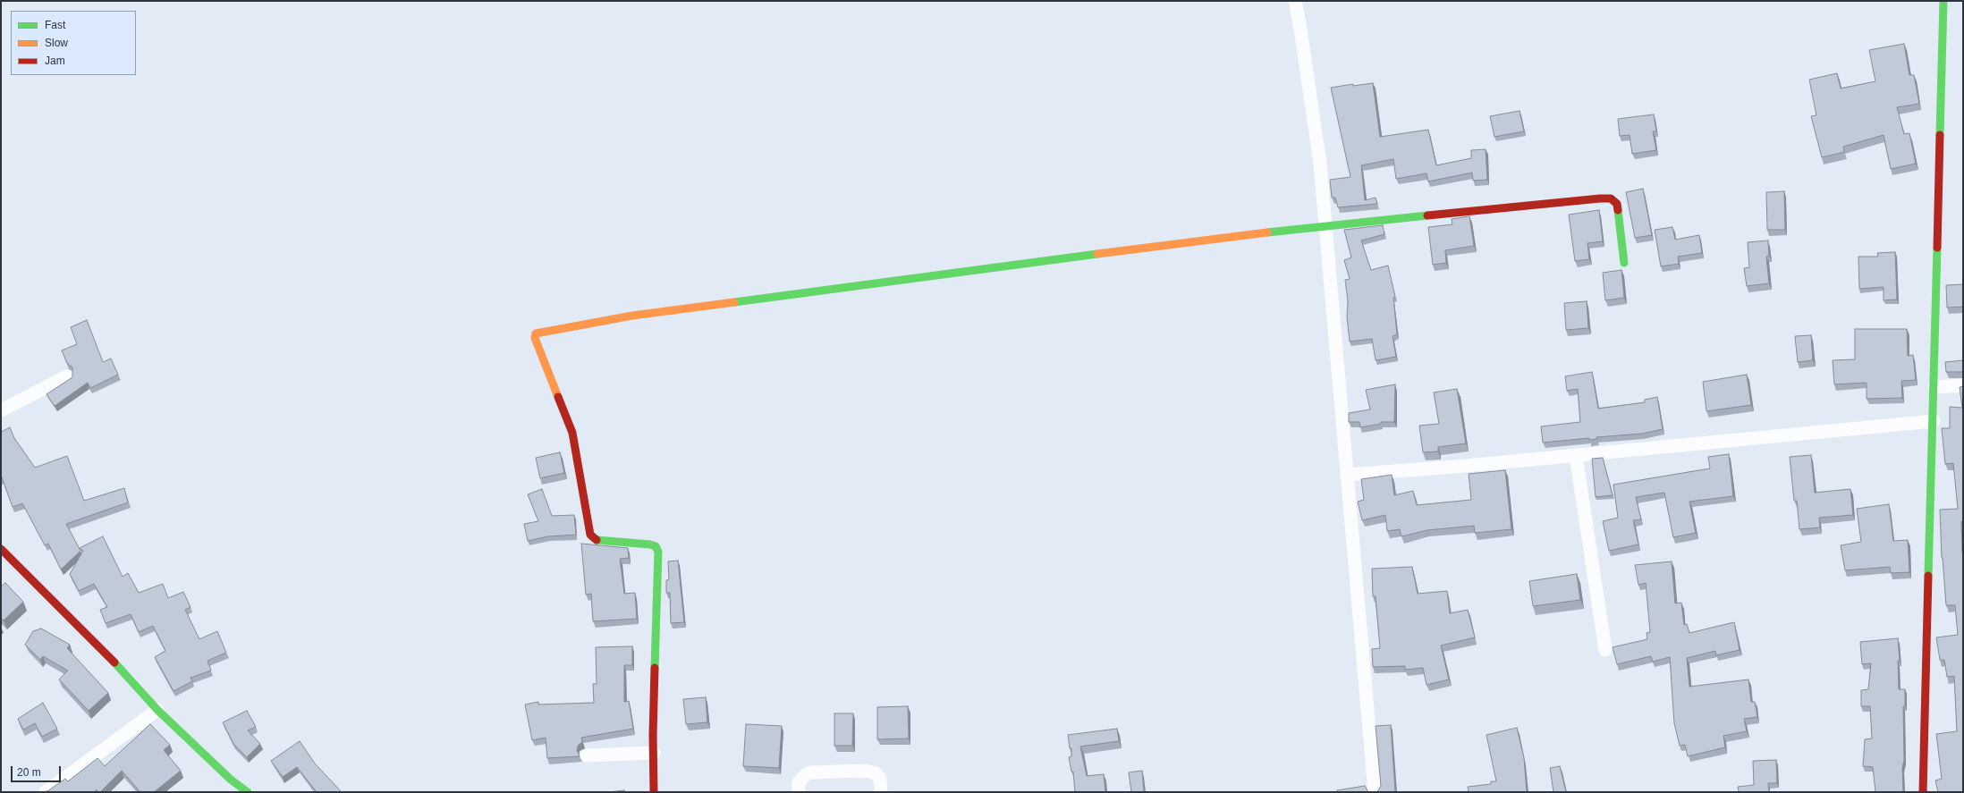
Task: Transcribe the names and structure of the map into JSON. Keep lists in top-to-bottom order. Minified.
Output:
{"legend":["Fast","Slow","Jam"],"scale_bar":"20 m"}
